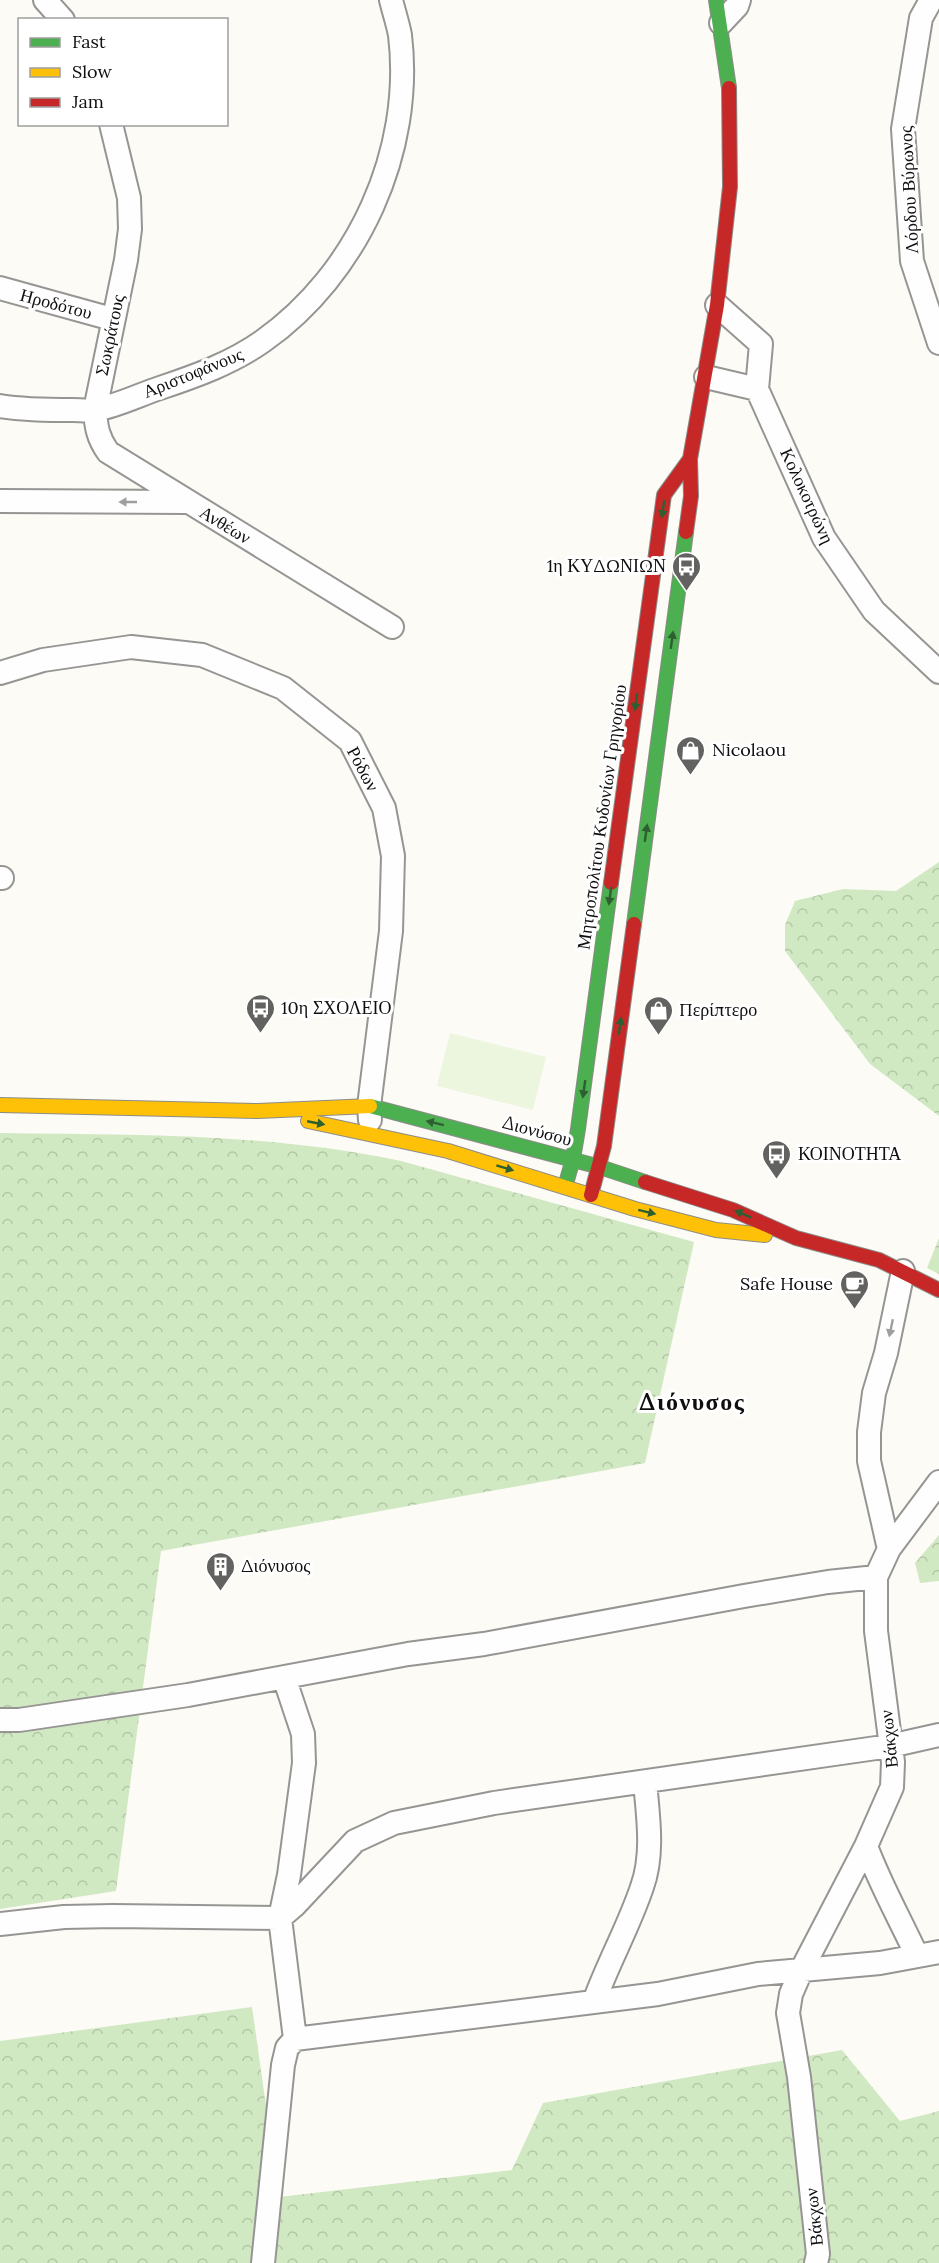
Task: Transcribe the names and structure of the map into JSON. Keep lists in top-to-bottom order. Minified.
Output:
{"streets":{"street":["Λόρδου Βύρωνος","Ηροδότου","Σωκράτους","Αριστοφάνους","Κολοκοτρώνη","Ανθέων","Ρόδων","Μητροπολίτου Κυδονίων Γρηγορίου","Διονύσου","Βάκχων"]},"crossings":[["Ηροδότου","Σωκράτους"],["Σωκράτους","Αριστοφάνους"],["Σωκράτους","Ανθέων"],["Κολοκοτρώνη","Μητροπολίτου Κυδονίων Γρηγορίου"],["Ρόδων","Διονύσου"],["Μητροπολίτου Κυδονίων Γρηγορίου","Διονύσου"]],"one_way":["Ανθέων"],"districts":["Διόνυσος"],"places":{"bus stop":["1η ΚΥΔΩΝΙΩΝ","10η ΣΧΟΛΕΙΟ","ΚΟΙΝΟΤΗΤΑ"],"shop":["Nicolaou","Περίπτερο"],"cafe":["Safe House"],"building":["Διόνυσος"]},"legend":["Fast","Slow","Jam"]}
